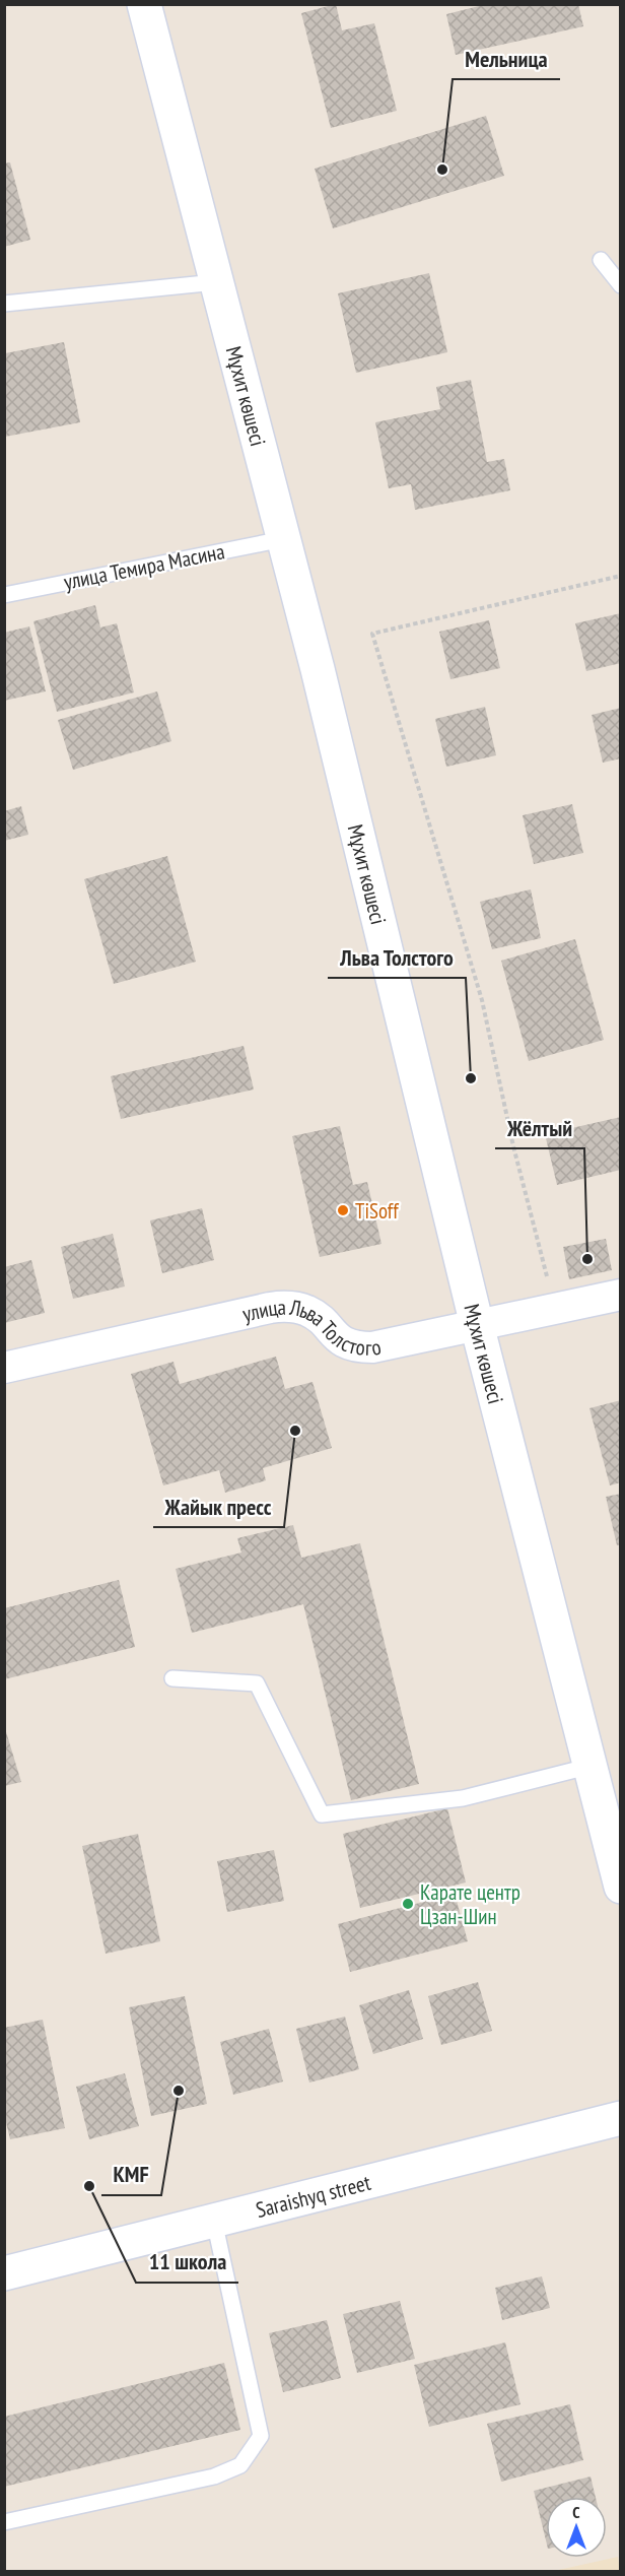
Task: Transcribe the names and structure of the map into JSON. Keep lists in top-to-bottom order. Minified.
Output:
{"streets":{"street":["Мұхит көшесі","улица Льва Толстого","Saraishyq street"],"lane":["улица Темира Масина"]},"crossings":[["Мұхит көшесі","улица Темира Масина"],["Мұхит көшесі","улица Льва Толстого"]],"places":["Мельница","Льва Толстого","TiSoff","Жёлтый","Жайык пресс","Карате центр Цзан-Шин","KMF","11 школа"],"north":"top"}
